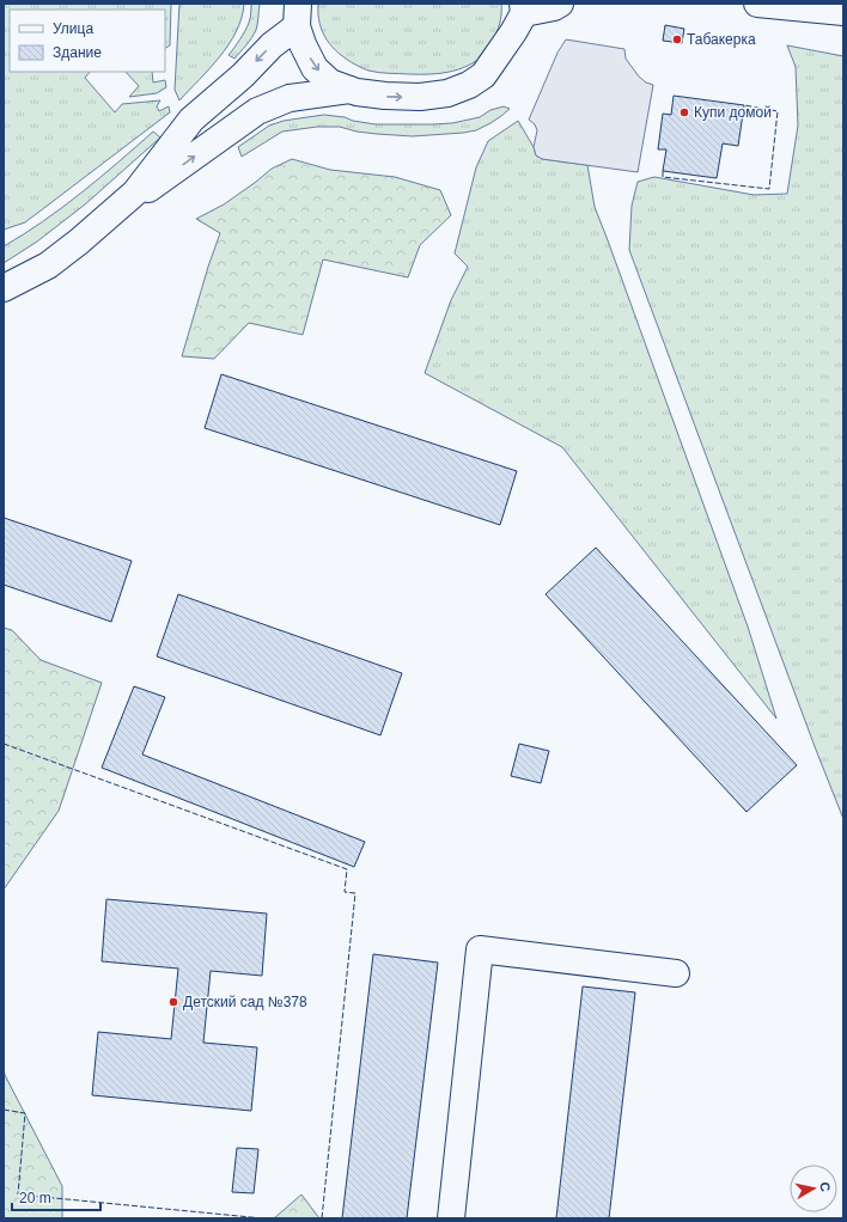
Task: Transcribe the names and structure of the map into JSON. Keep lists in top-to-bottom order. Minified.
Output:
{"places":["Табакерка","Купи домой","Детский сад №378"],"legend":["Улица","Здание"],"scale_bar":"20 m","north":"right"}
